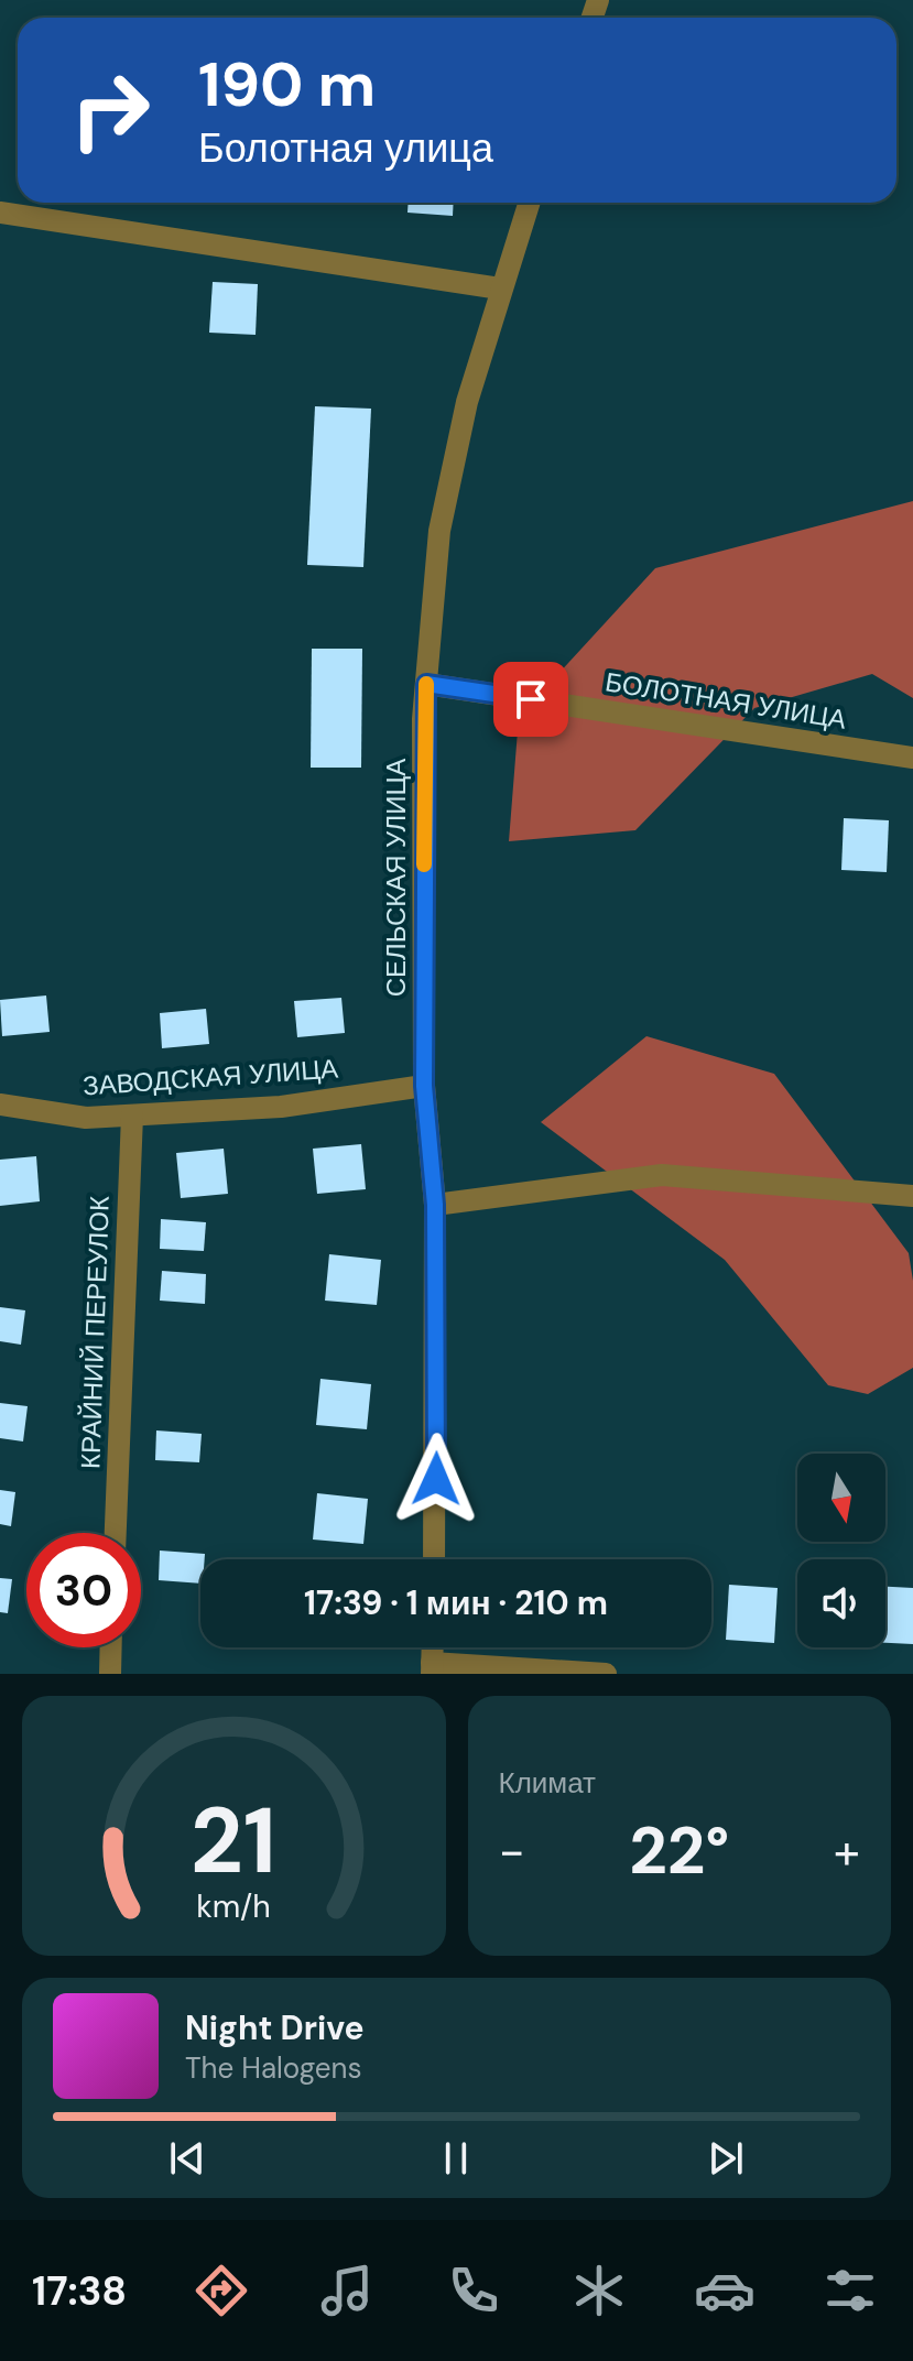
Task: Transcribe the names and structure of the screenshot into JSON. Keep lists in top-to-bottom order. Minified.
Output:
{"streets":{"street":["БОЛОТНАЯ УЛИЦА","СЕЛЬСКАЯ УЛИЦА","ЗАВОДСКАЯ УЛИЦА","КРАЙНИЙ ПЕРЕУЛОК"]},"crossings":[["БОЛОТНАЯ УЛИЦА","СЕЛЬСКАЯ УЛИЦА"],["СЕЛЬСКАЯ УЛИЦА","ЗАВОДСКАЯ УЛИЦА"],["ЗАВОДСКАЯ УЛИЦА","КРАЙНИЙ ПЕРЕУЛОК"]],"north":"bottom","page":{"turn":["190 m","Болотная улица"],"limit":"30","trip":"17:39 · 1 мин · 210 m","tile":"Климат","heat":["−","22°","+"],"song":["Night Drive","The Halogens"],"tabs":"17:38","gauge":["21","km/h"]}}
